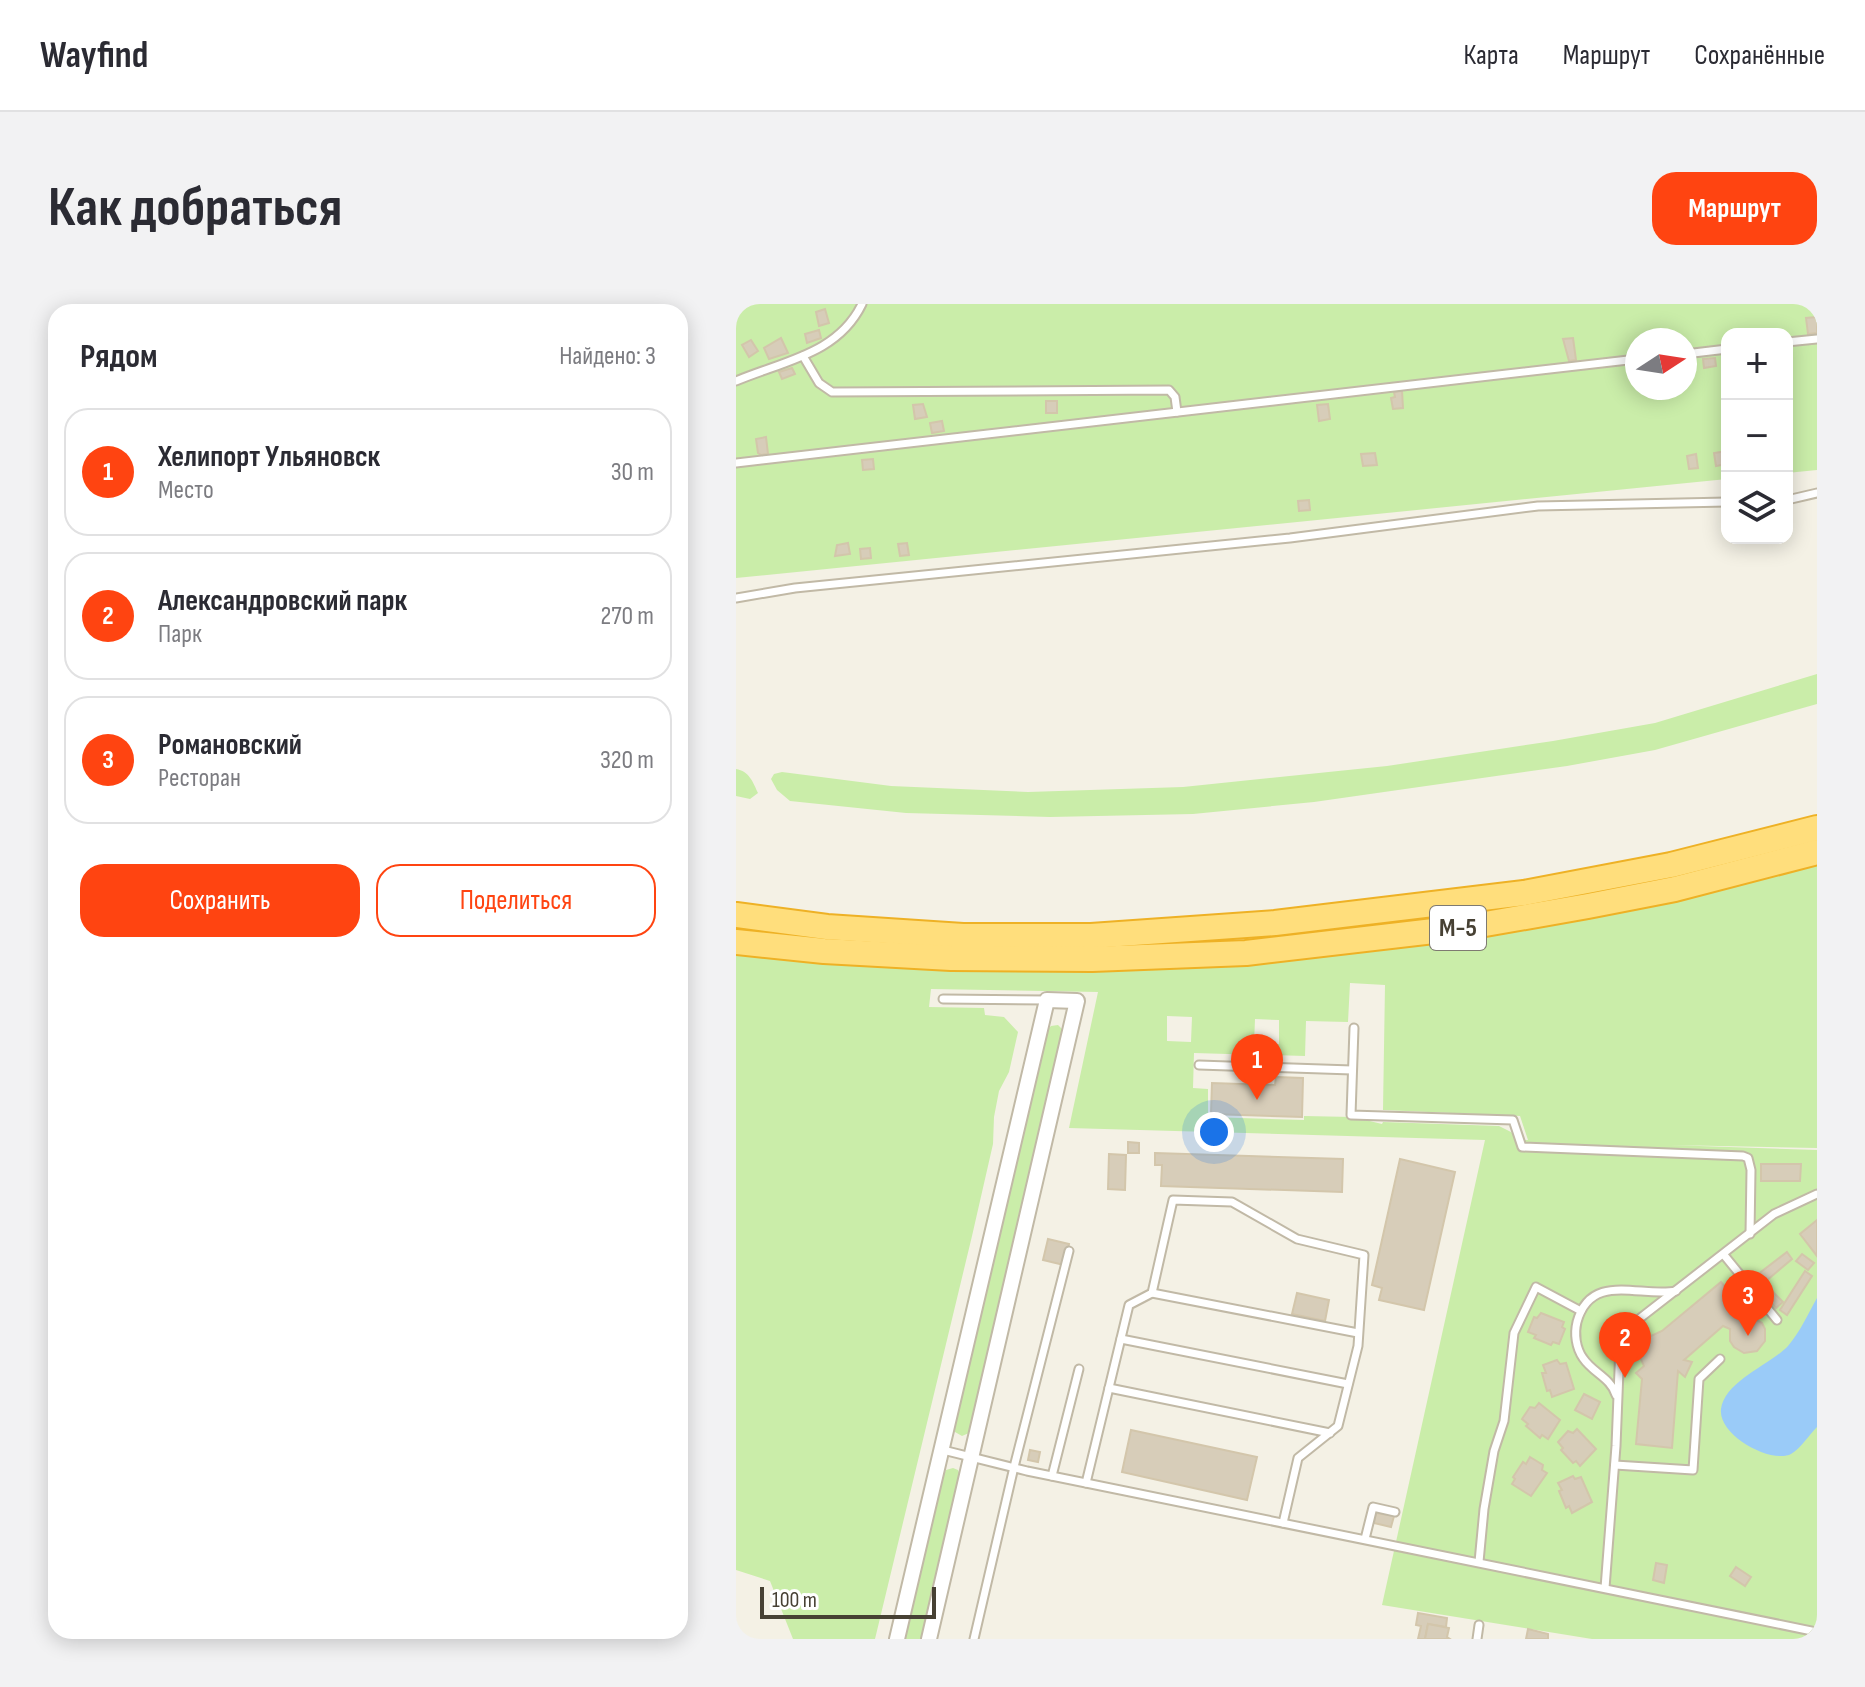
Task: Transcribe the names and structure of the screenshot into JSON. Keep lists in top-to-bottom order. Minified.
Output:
{"streets":{"highway":["М-5"]},"scale_bar":"100 m","north":"right","page":{"header":"Wayfind","nav":["Карта","Маршрут","Сохранённые"],"buttons":["Маршрут",["Сохранить","Поделиться"]],"title":"Как добраться","heading":["Рядом","Найдено: 3"],"map_buttons":["+","−"],"list":[{"mark":"1","name":"Хелипорт Ульяновск","note":"Место","value":"30 m"},{"mark":"2","name":"Александровский парк","note":"Парк","value":"270 m"},{"mark":"3","name":"Романовский","note":"Ресторан","value":"320 m"}],"pins":["1","3","2"],"scale":"100 m"}}
